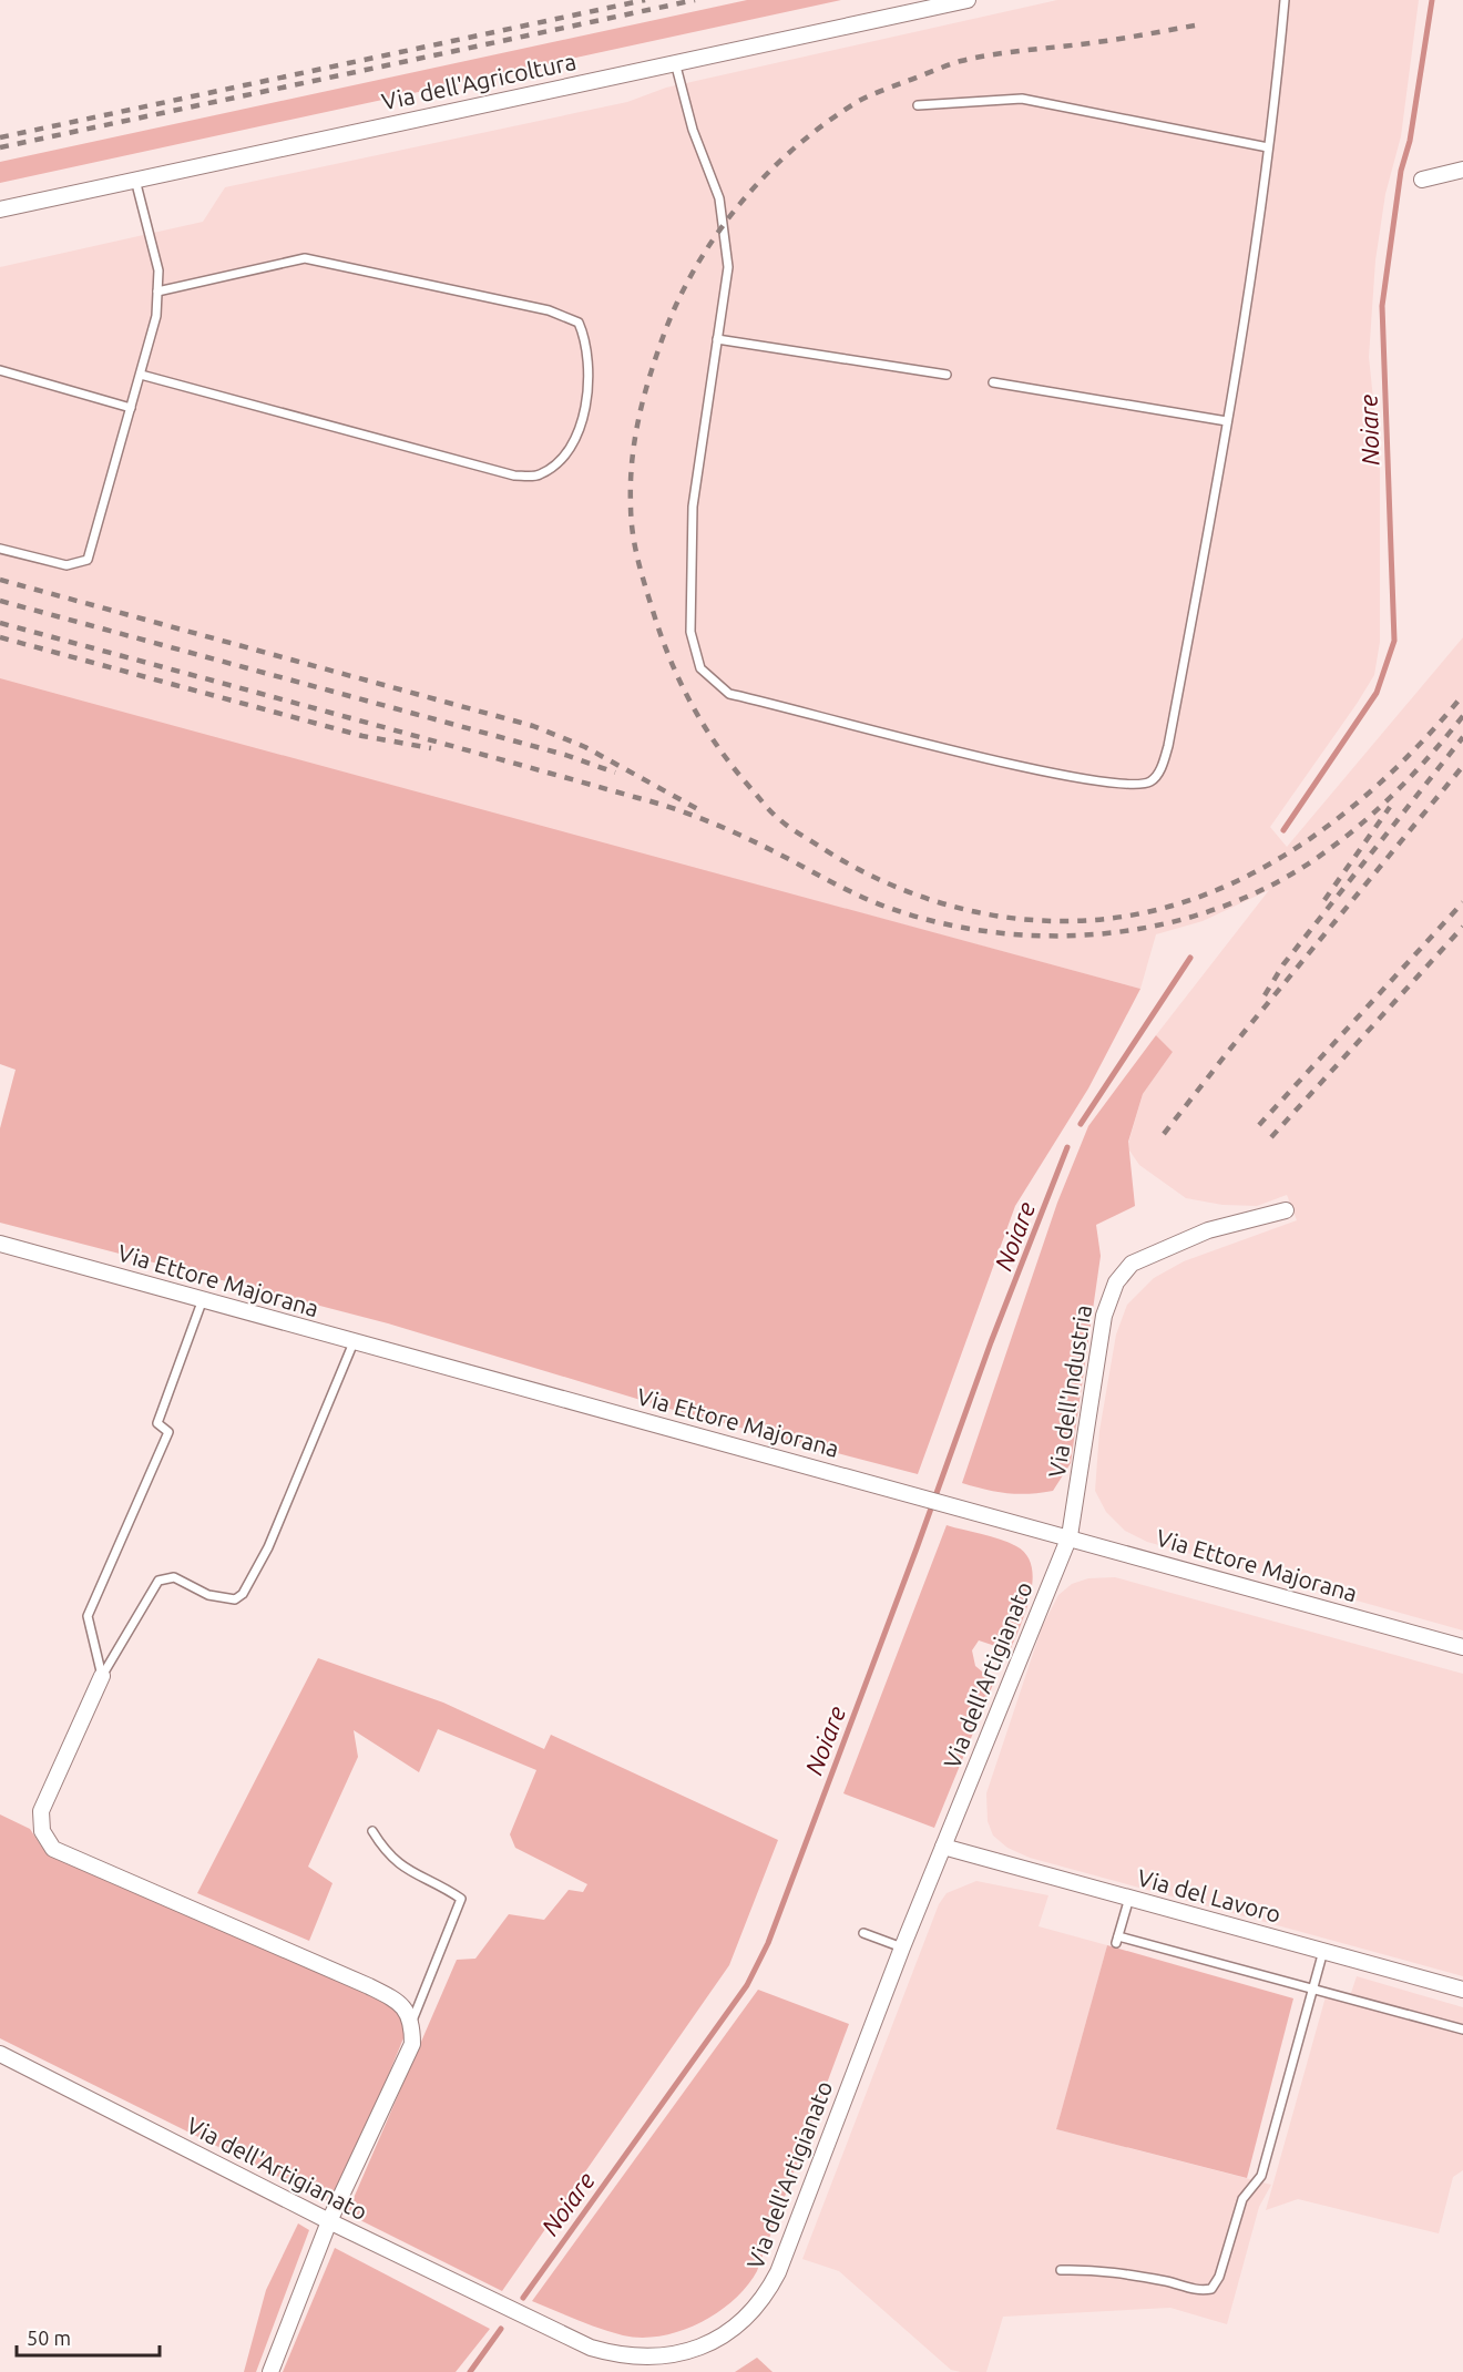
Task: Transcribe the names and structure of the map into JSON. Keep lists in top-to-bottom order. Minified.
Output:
{"streets":{"street":["Via dell'Agricoltura","Via Ettore Majorana","Via dell'Industria","Via dell'Artigianato","Via del Lavoro"]},"crossings":[["Via Ettore Majorana","Via dell'Industria"],["Via Ettore Majorana","Via dell'Artigianato"],["Via dell'Industria","Via dell'Artigianato"],["Via dell'Artigianato","Via del Lavoro"]],"water":["Noiare"],"scale_bar":"50 m"}
